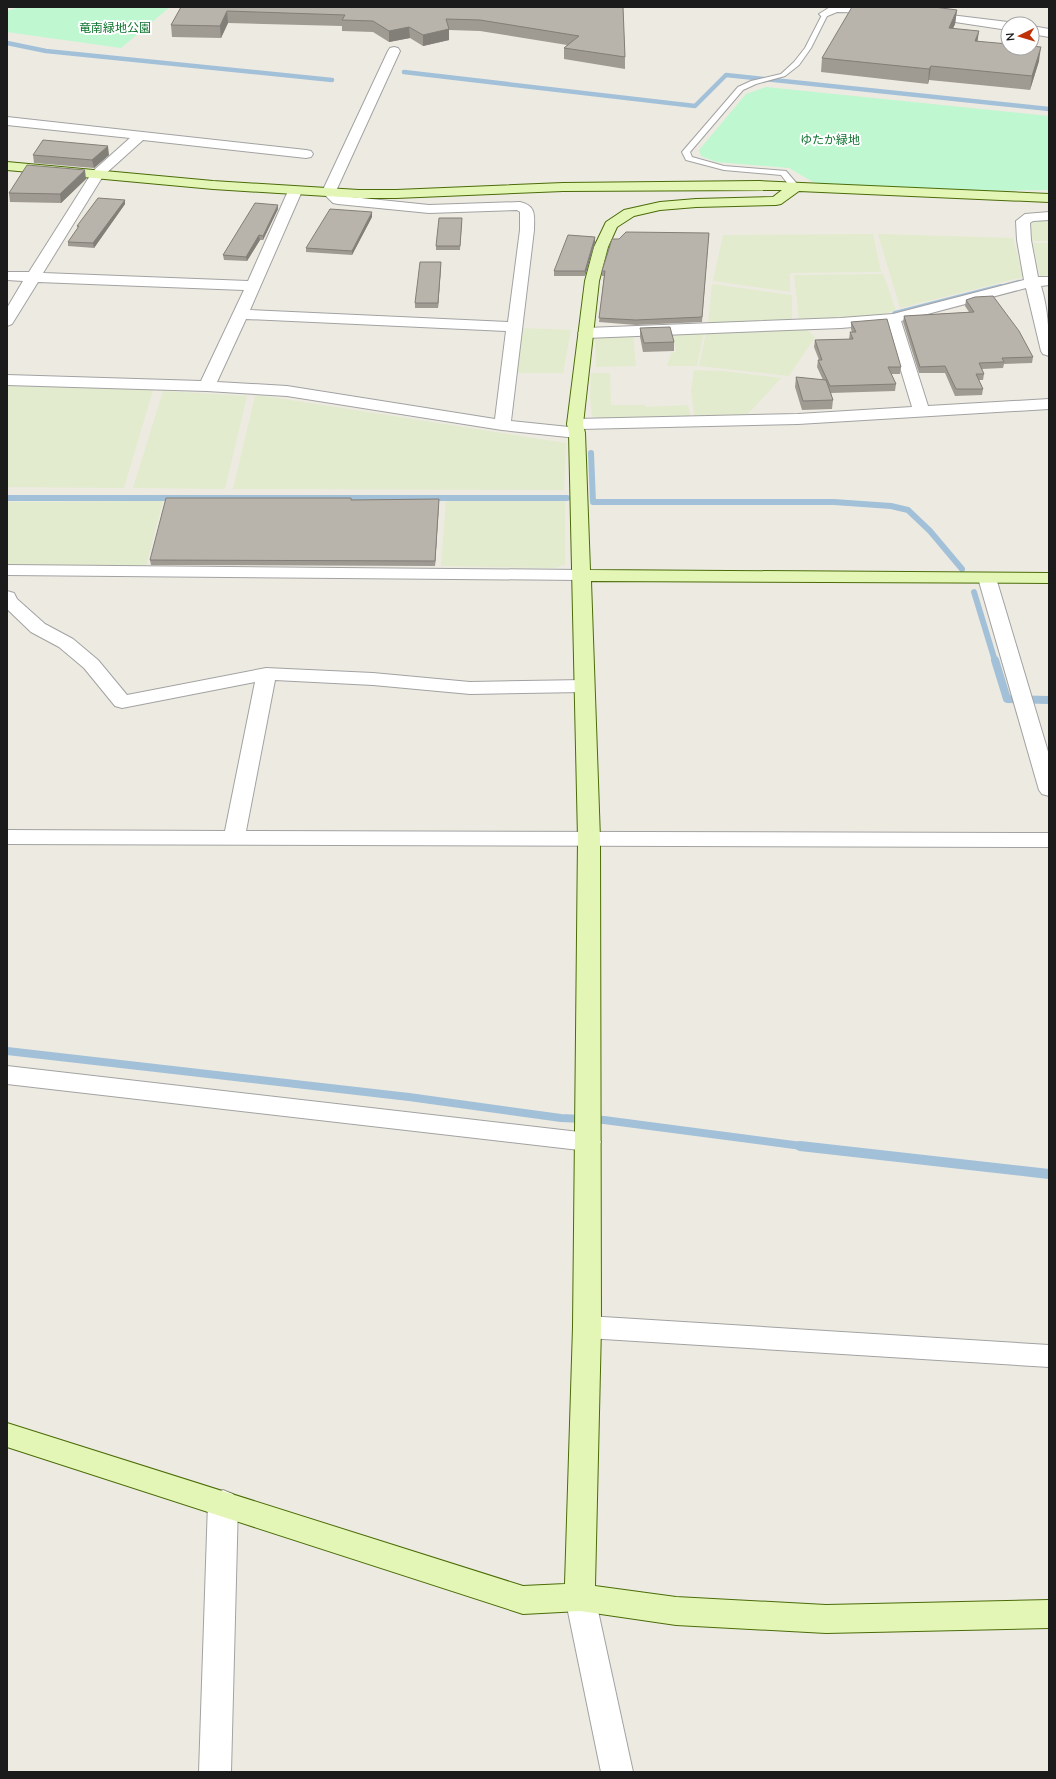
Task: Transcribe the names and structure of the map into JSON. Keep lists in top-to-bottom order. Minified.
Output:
{"parks":["竜南緑地公園","ゆたか緑地"],"north":"left"}
